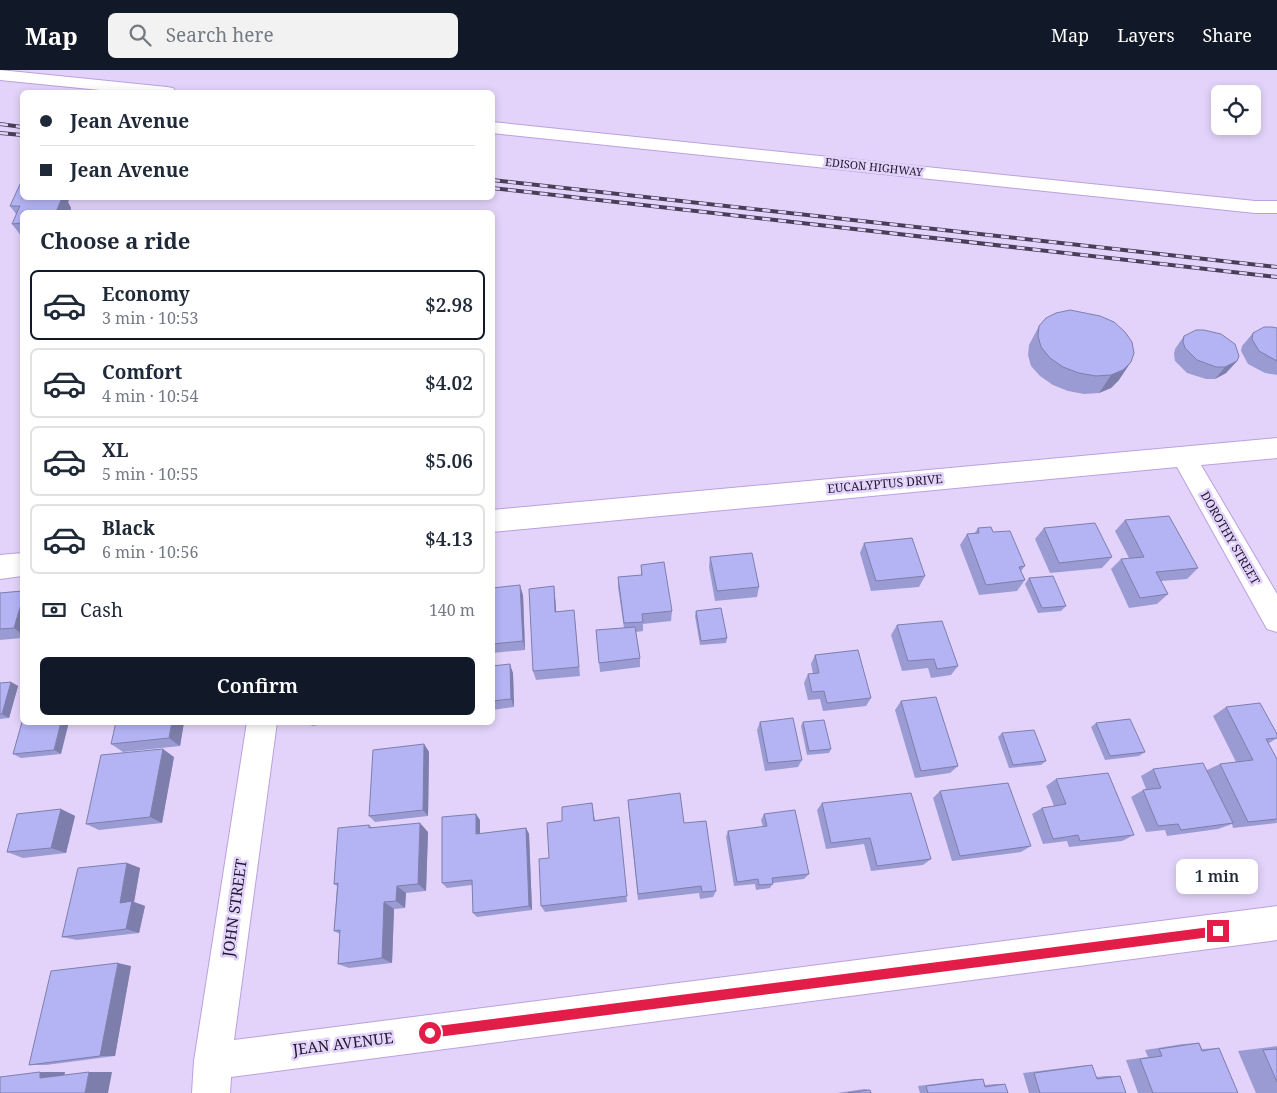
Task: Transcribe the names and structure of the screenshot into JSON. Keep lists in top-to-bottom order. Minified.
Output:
{"streets":{"street":["EDISON HIGHWAY","EUCALYPTUS DRIVE","DOROTHY STREET","JOHN STREET","JEAN AVENUE"]},"crossings":[["EUCALYPTUS DRIVE","DOROTHY STREET"],["JOHN STREET","JEAN AVENUE"]],"page":{"header":"Map","search":"Search here","nav":["Map","Layers","Share"],"banner":["Jean Avenue","Jean Avenue"],"heading":"Choose a ride","list":[{"name":"Economy","note":"3 min · 10:53","value":"$2.98"},{"name":"Comfort","note":"4 min · 10:54","value":"$4.02"},{"name":"XL","note":"5 min · 10:55","value":"$5.06"},{"name":"Black","note":"6 min · 10:56","value":"$4.13"}],"pay":["Cash","140 m"],"buttons":"Confirm","bubble":"1 min"}}
